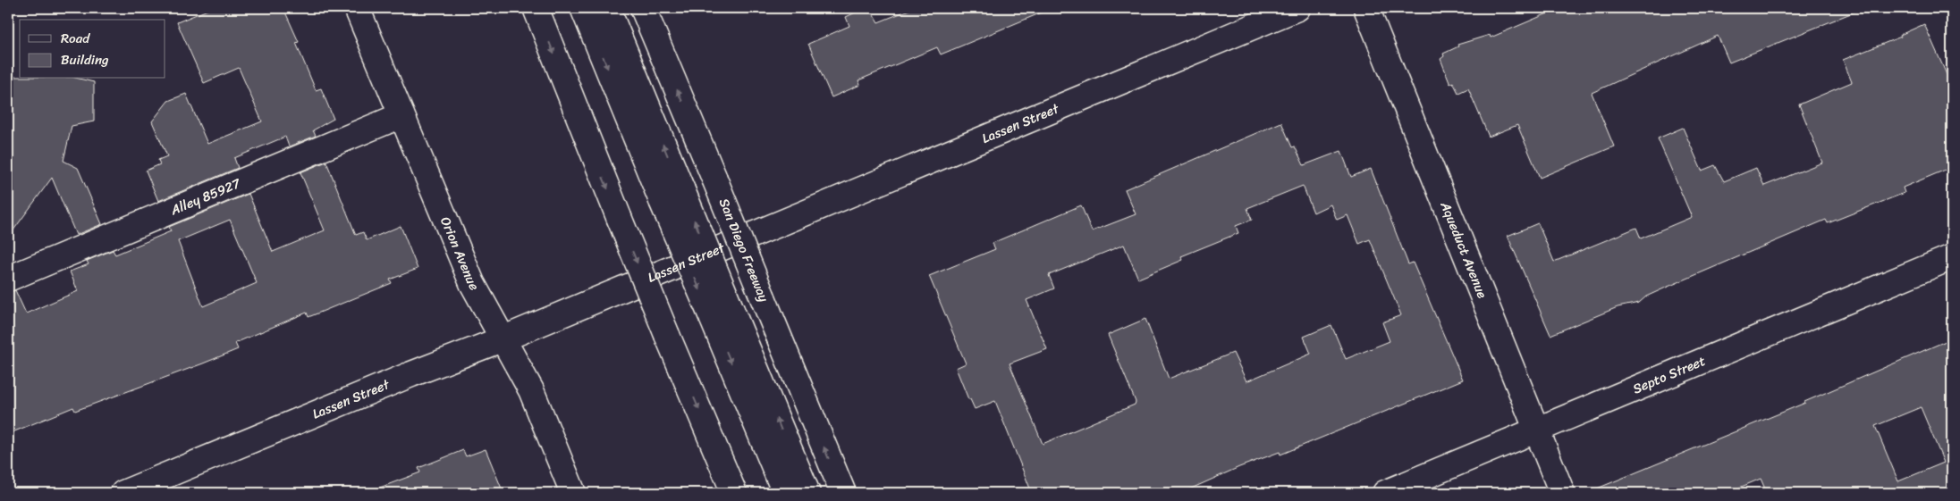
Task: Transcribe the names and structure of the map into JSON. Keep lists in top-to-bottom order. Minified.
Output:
{"streets":{"main road":["Lassen Street","Alley 85927","San Diego Freeway","Aqueduct Avenue","Orion Avenue","Septo Street"]},"crossings":[["Lassen Street","Orion Avenue"],["Alley 85927","Orion Avenue"],["Aqueduct Avenue","Septo Street"]],"legend":["Road","Building"]}
